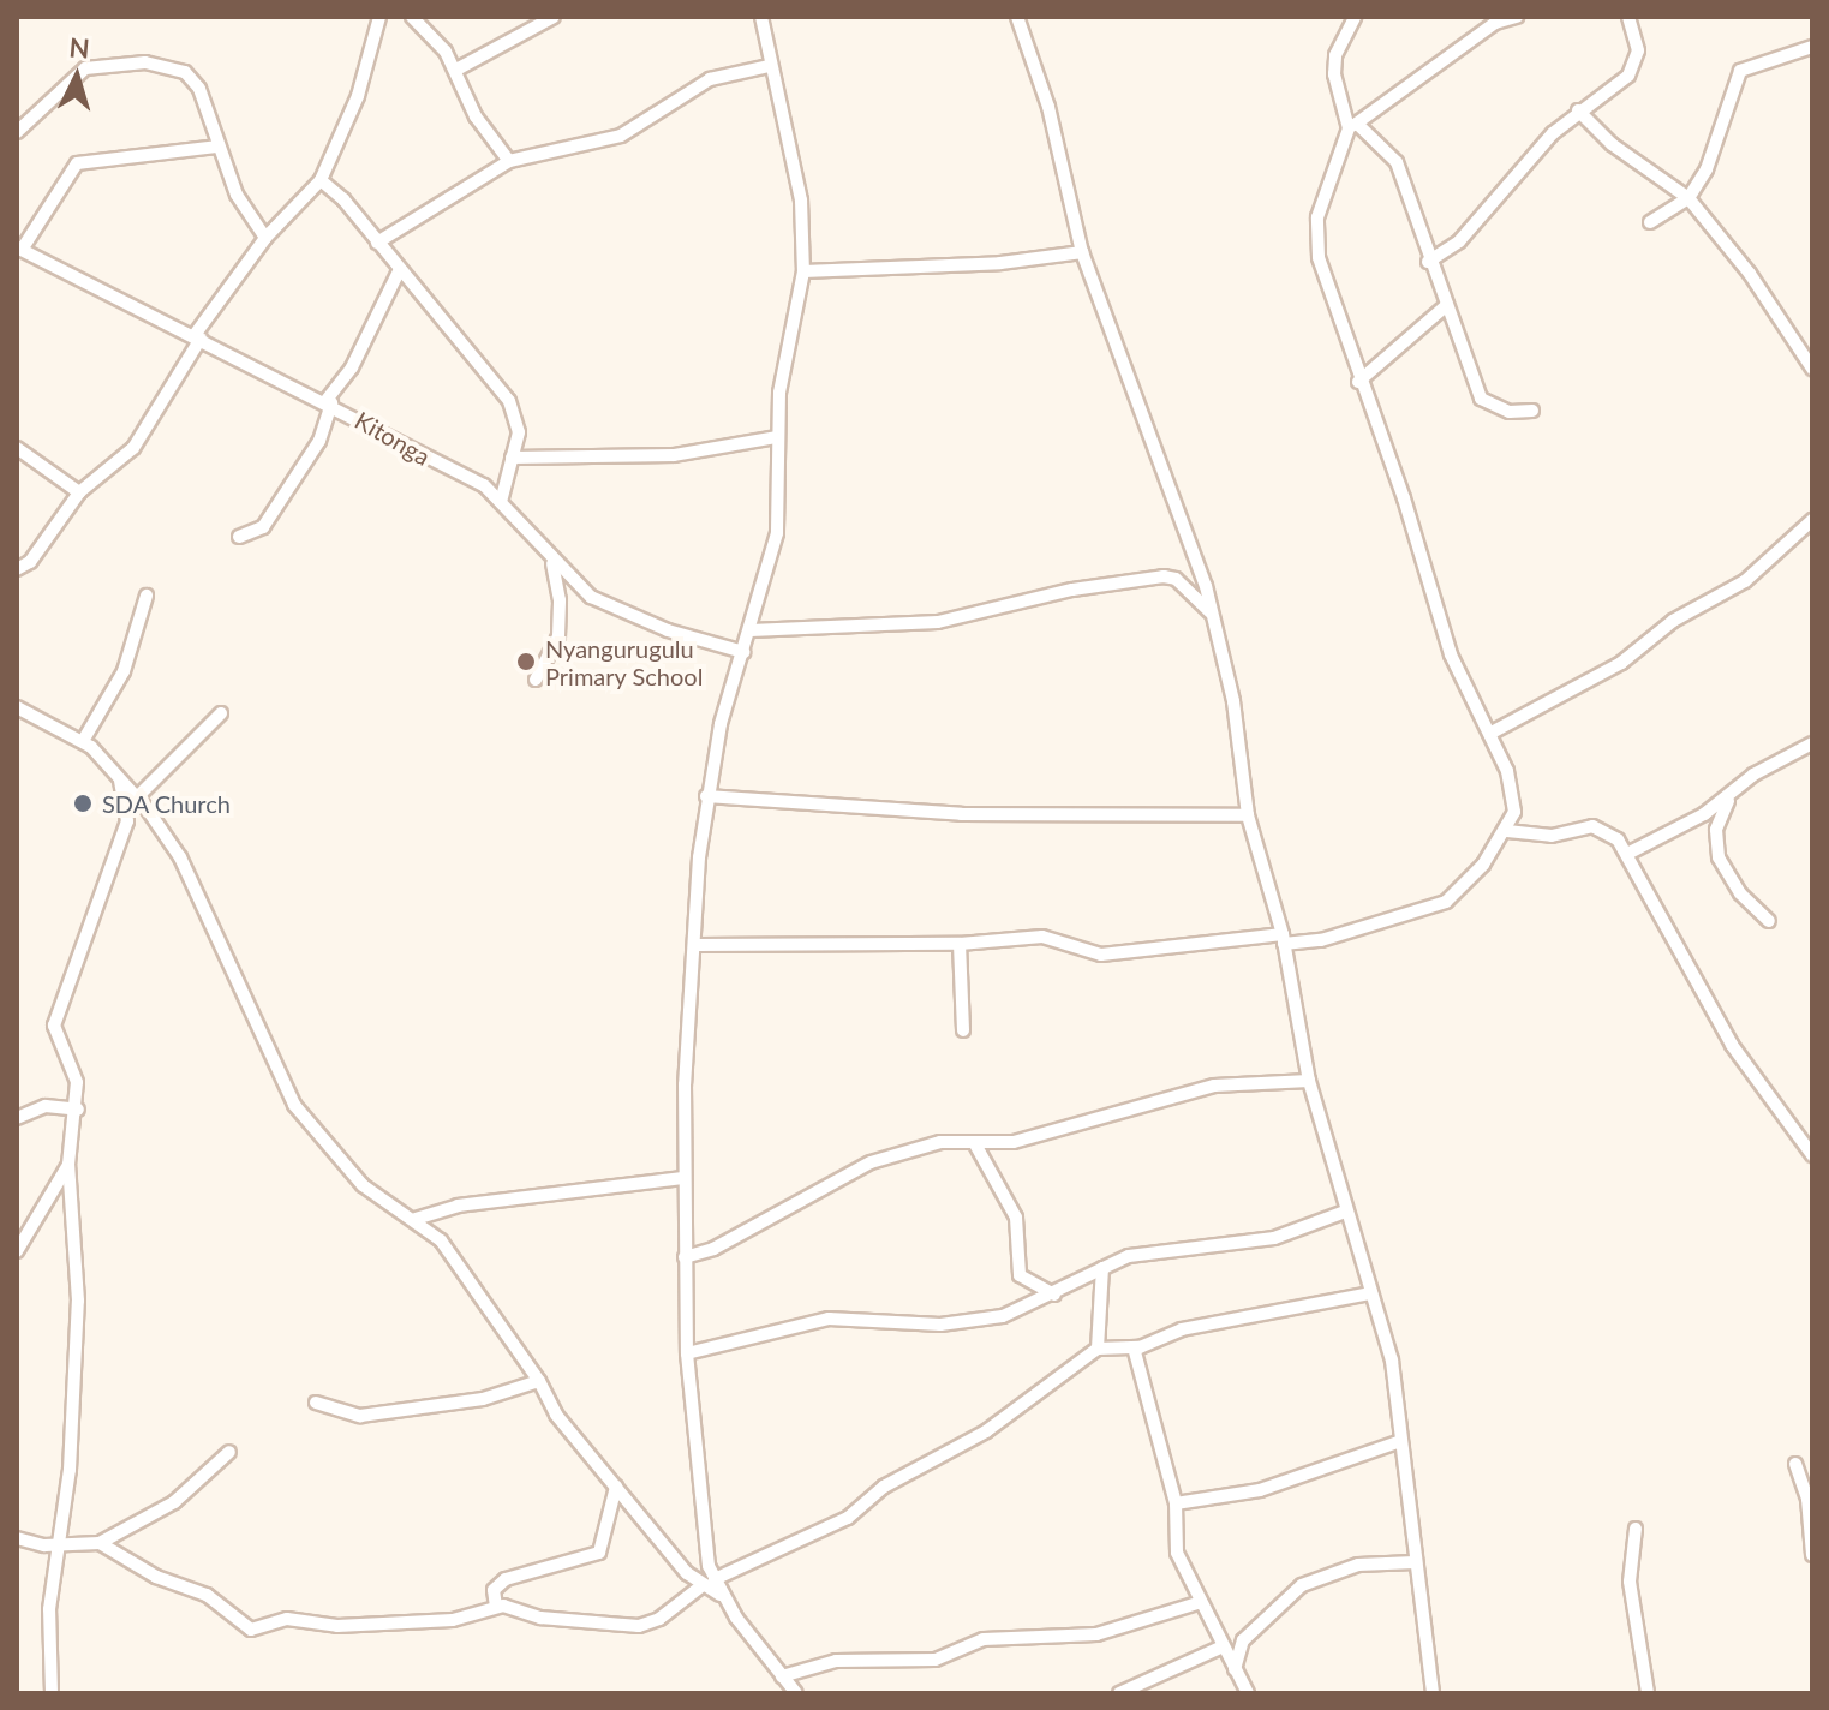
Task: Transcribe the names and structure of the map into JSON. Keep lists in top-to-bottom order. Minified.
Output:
{"streets":{"street":["Kitonga"]},"places":["Nyangurugulu Primary School","SDA Church"],"north":"top"}
